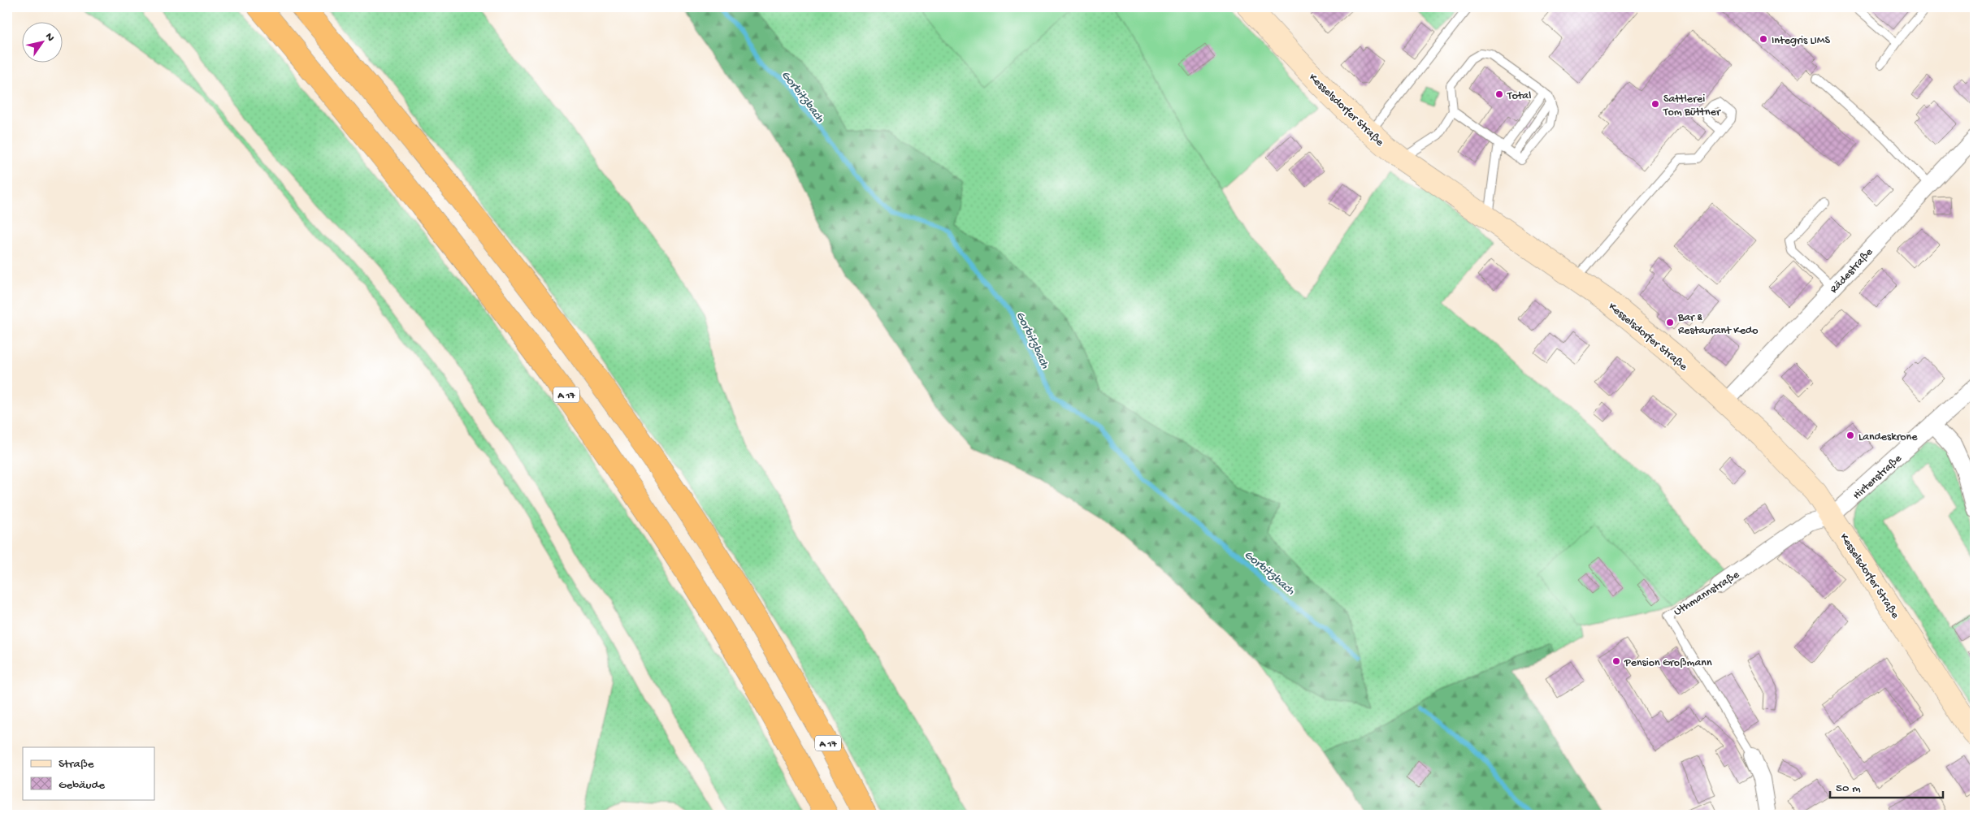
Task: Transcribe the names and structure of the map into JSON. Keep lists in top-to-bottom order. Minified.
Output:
{"streets":{"highway":["A 17"],"main road":["Kesselsdorfer Straße"],"street":["Rädestraße","Hirtenstraße","Uthmannstraße"]},"crossings":[["Kesselsdorfer Straße","Rädestraße"],["Kesselsdorfer Straße","Hirtenstraße"],["Kesselsdorfer Straße","Uthmannstraße"],["Hirtenstraße","Uthmannstraße"]],"water":["Gorbitzbach"],"places":["Integris LIMS","Total","Sattlerei Tom Büttner","Bar & Restaurant Kedo","Landeskrone","Pension Großmann"],"legend":["Straße","Gebäude"],"scale_bar":"50 m","north":"top right"}
